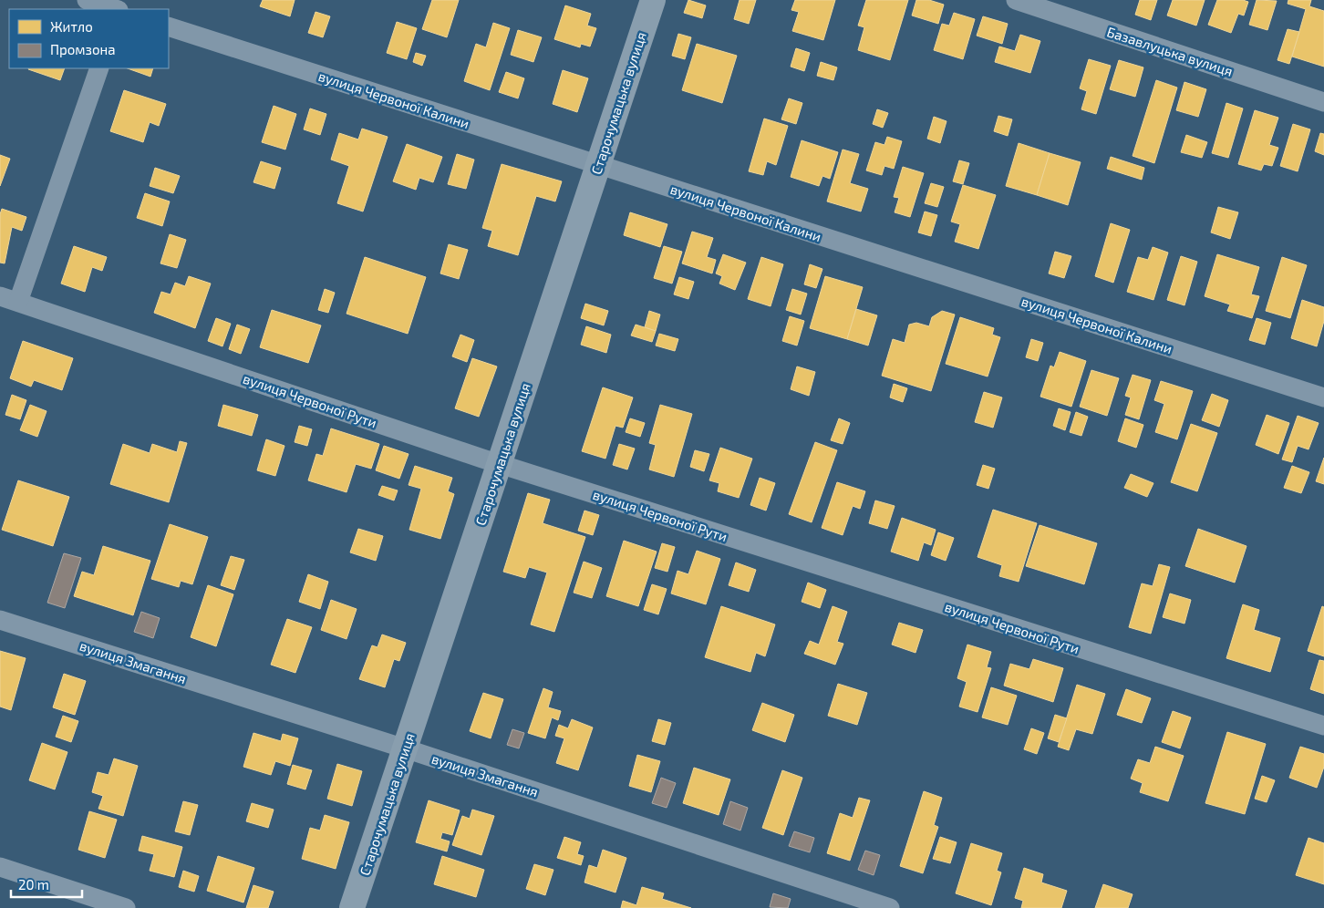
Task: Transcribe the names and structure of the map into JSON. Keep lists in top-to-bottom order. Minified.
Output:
{"streets":{"street":["Базавлуцька вулиця","вулиця Червоної Калини","Старочумацька вулиця","вулиця Червоної Рути","вулиця Змагання"]},"crossings":[["вулиця Червоної Калини","Старочумацька вулиця"],["Старочумацька вулиця","вулиця Червоної Рути"],["Старочумацька вулиця","вулиця Змагання"]],"legend":["Житло","Промзона"],"scale_bar":"20 m"}
